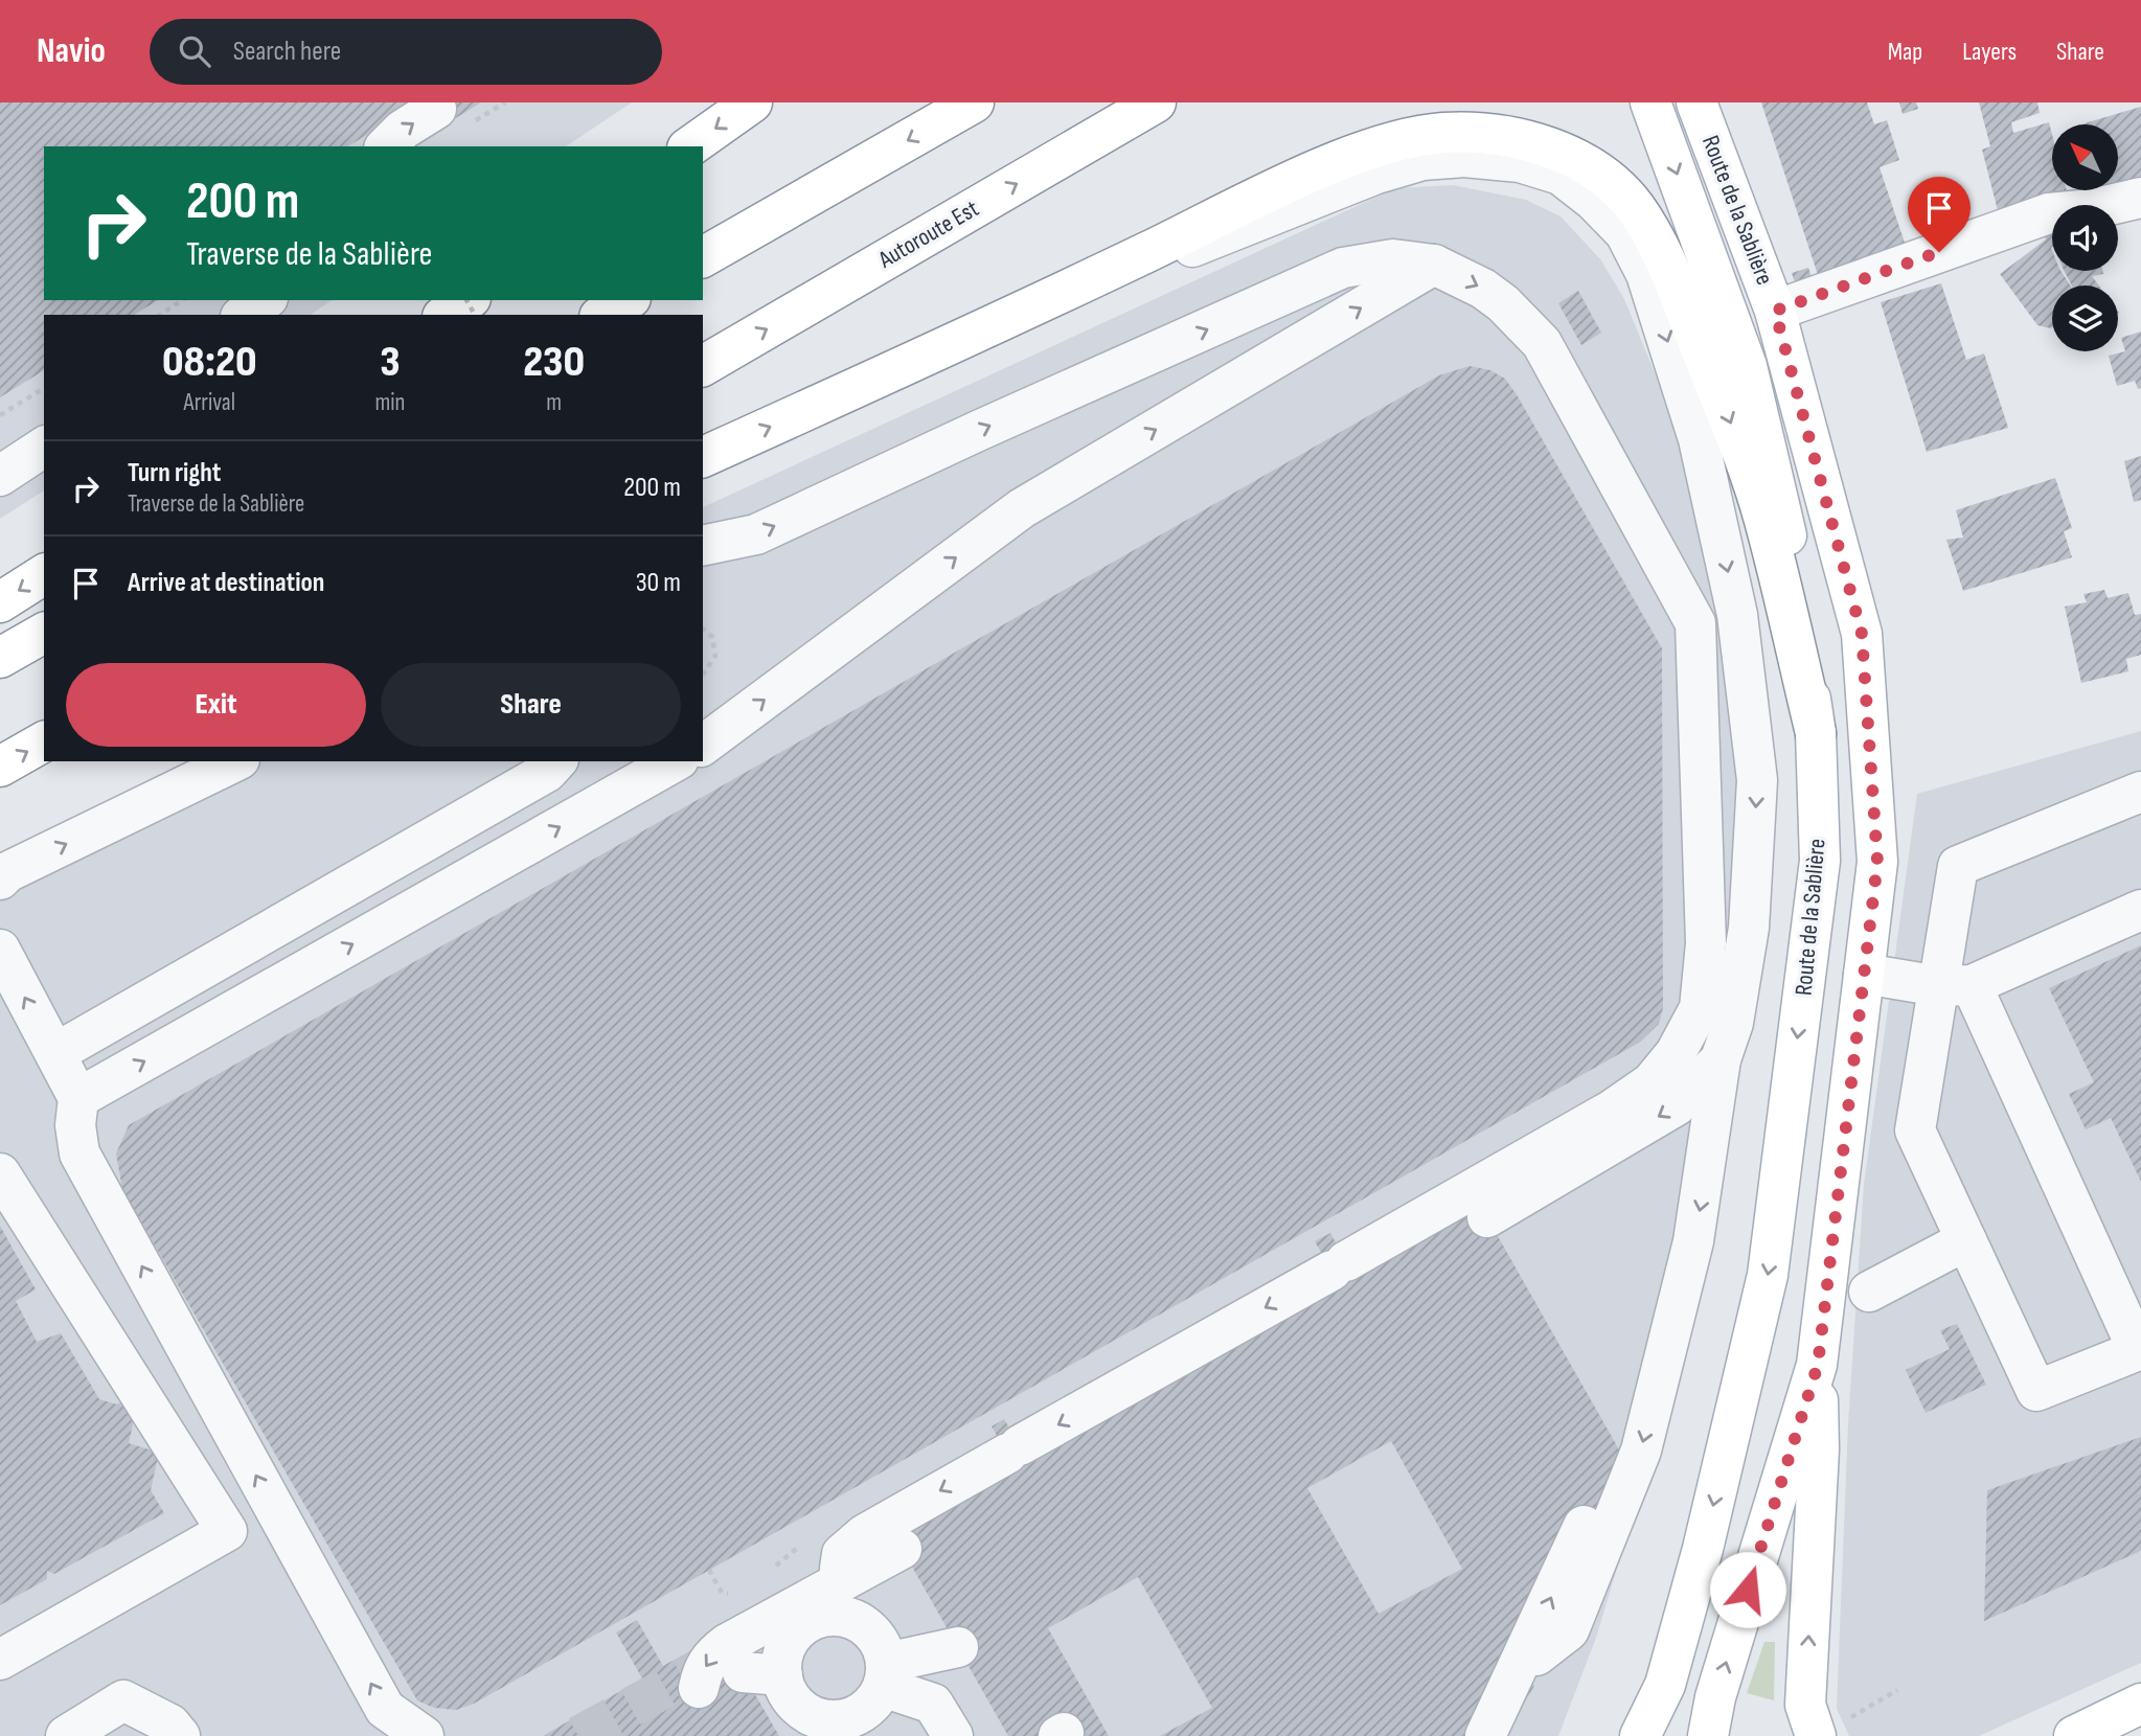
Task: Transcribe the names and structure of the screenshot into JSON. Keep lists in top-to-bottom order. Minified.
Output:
{"streets":{"main road":["Route de la Sablière","Autoroute Est"]},"north":"top left","page":{"header":"Navio","search":"Search here","nav":["Map","Layers","Share"],"turn":["200 m","Traverse de la Sablière"],"eta":["08:20","Arrival","3","min","230","m"],"list":[{"name":"Turn right","note":"Traverse de la Sablière","value":"200 m"},{"name":"Arrive at destination","value":"30 m"}],"buttons":["Exit","Share"]}}
